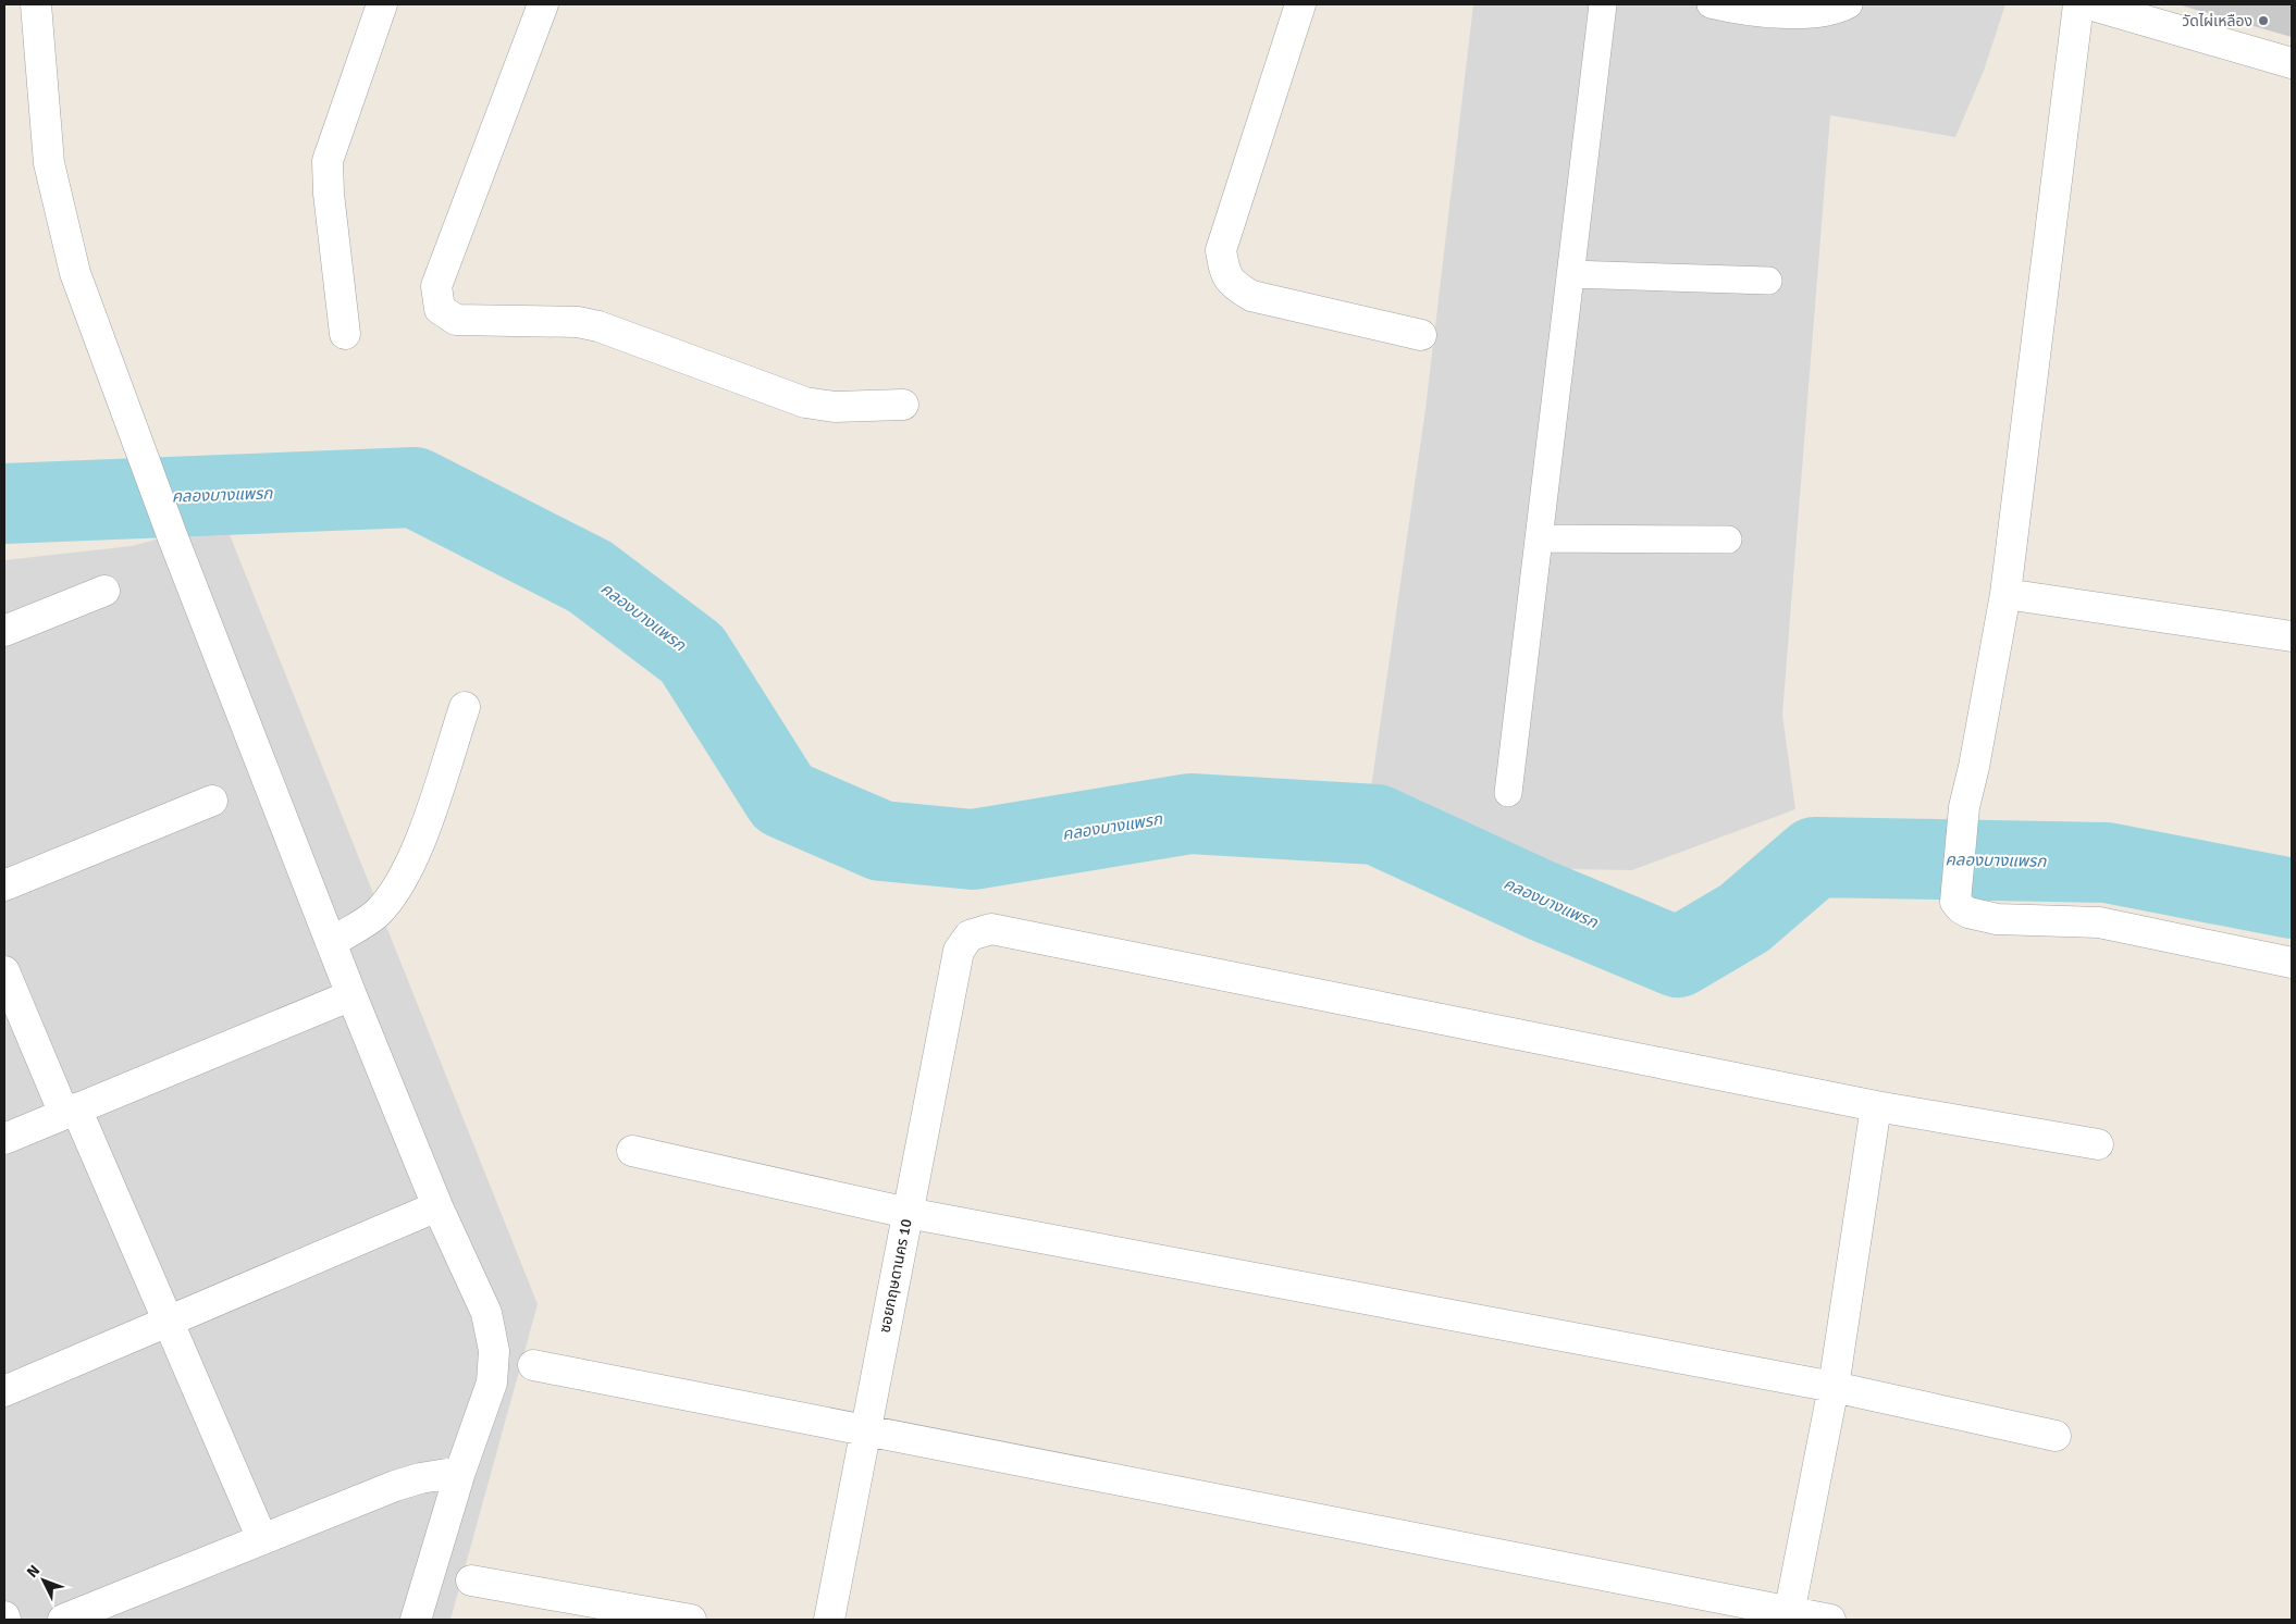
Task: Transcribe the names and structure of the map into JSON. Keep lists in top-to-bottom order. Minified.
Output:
{"streets":{"street":["ซอยกฤษดานคร 10"]},"water":["คลองบางแพรก"],"places":["วัดไผ่เหลือง"],"north":"top left"}
